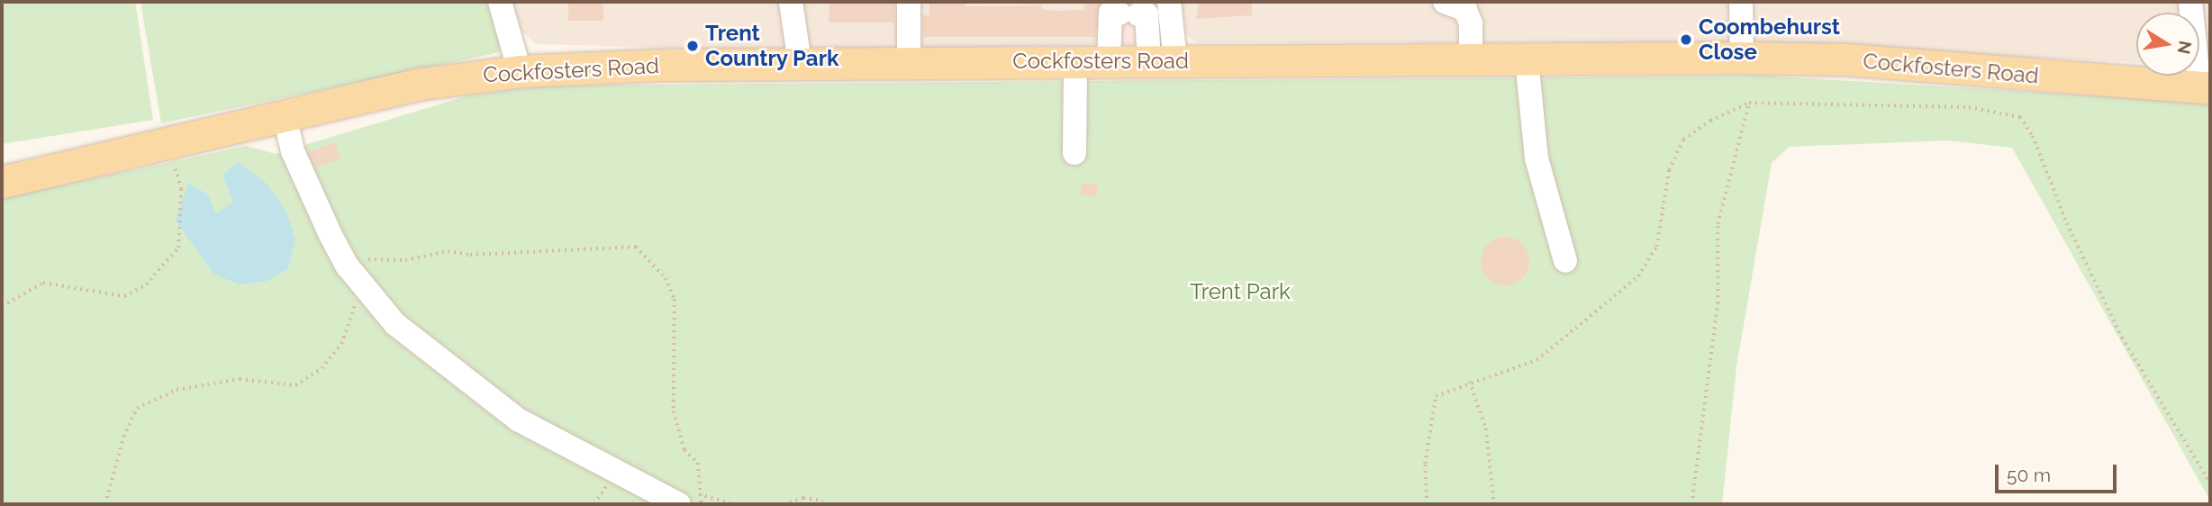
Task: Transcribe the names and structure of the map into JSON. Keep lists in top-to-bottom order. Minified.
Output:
{"streets":{"main road":["Cockfosters Road"]},"parks":["Trent Park"],"places":["Coombehurst Close","Trent Country Park"],"scale_bar":"50 m","north":"right"}
